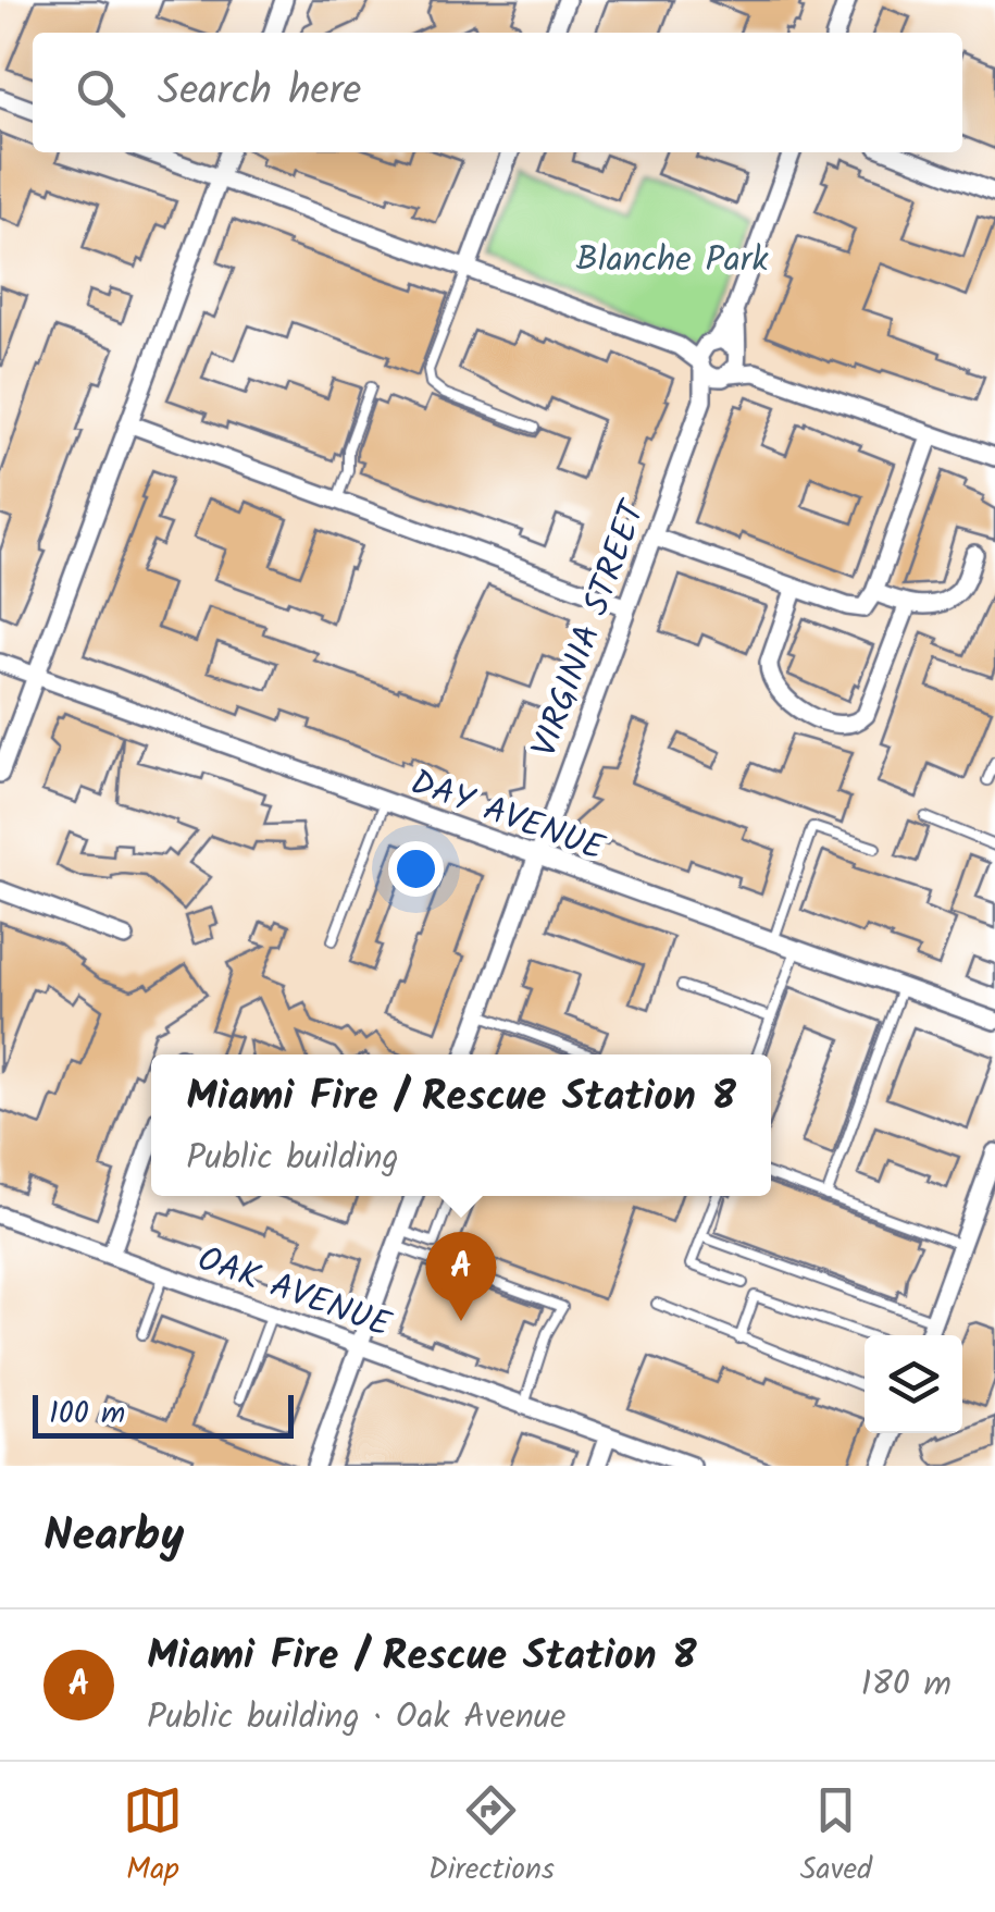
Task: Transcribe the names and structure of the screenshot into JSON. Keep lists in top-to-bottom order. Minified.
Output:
{"streets":{"street":["VIRGINIA STREET","DAY AVENUE","OAK AVENUE"]},"crossings":[["VIRGINIA STREET","DAY AVENUE"]],"parks":["Blanche Park"],"scale_bar":"100 m","page":{"search":"Search here","popup":["Miami Fire / Rescue Station 8","Public building"],"pins":"A","scale":"100 m","heading":"Nearby","list":[{"mark":"A","name":"Miami Fire / Rescue Station 8","note":"Public building · Oak Avenue","value":"180 m"}],"nav":["Map","Directions","Saved"]}}
